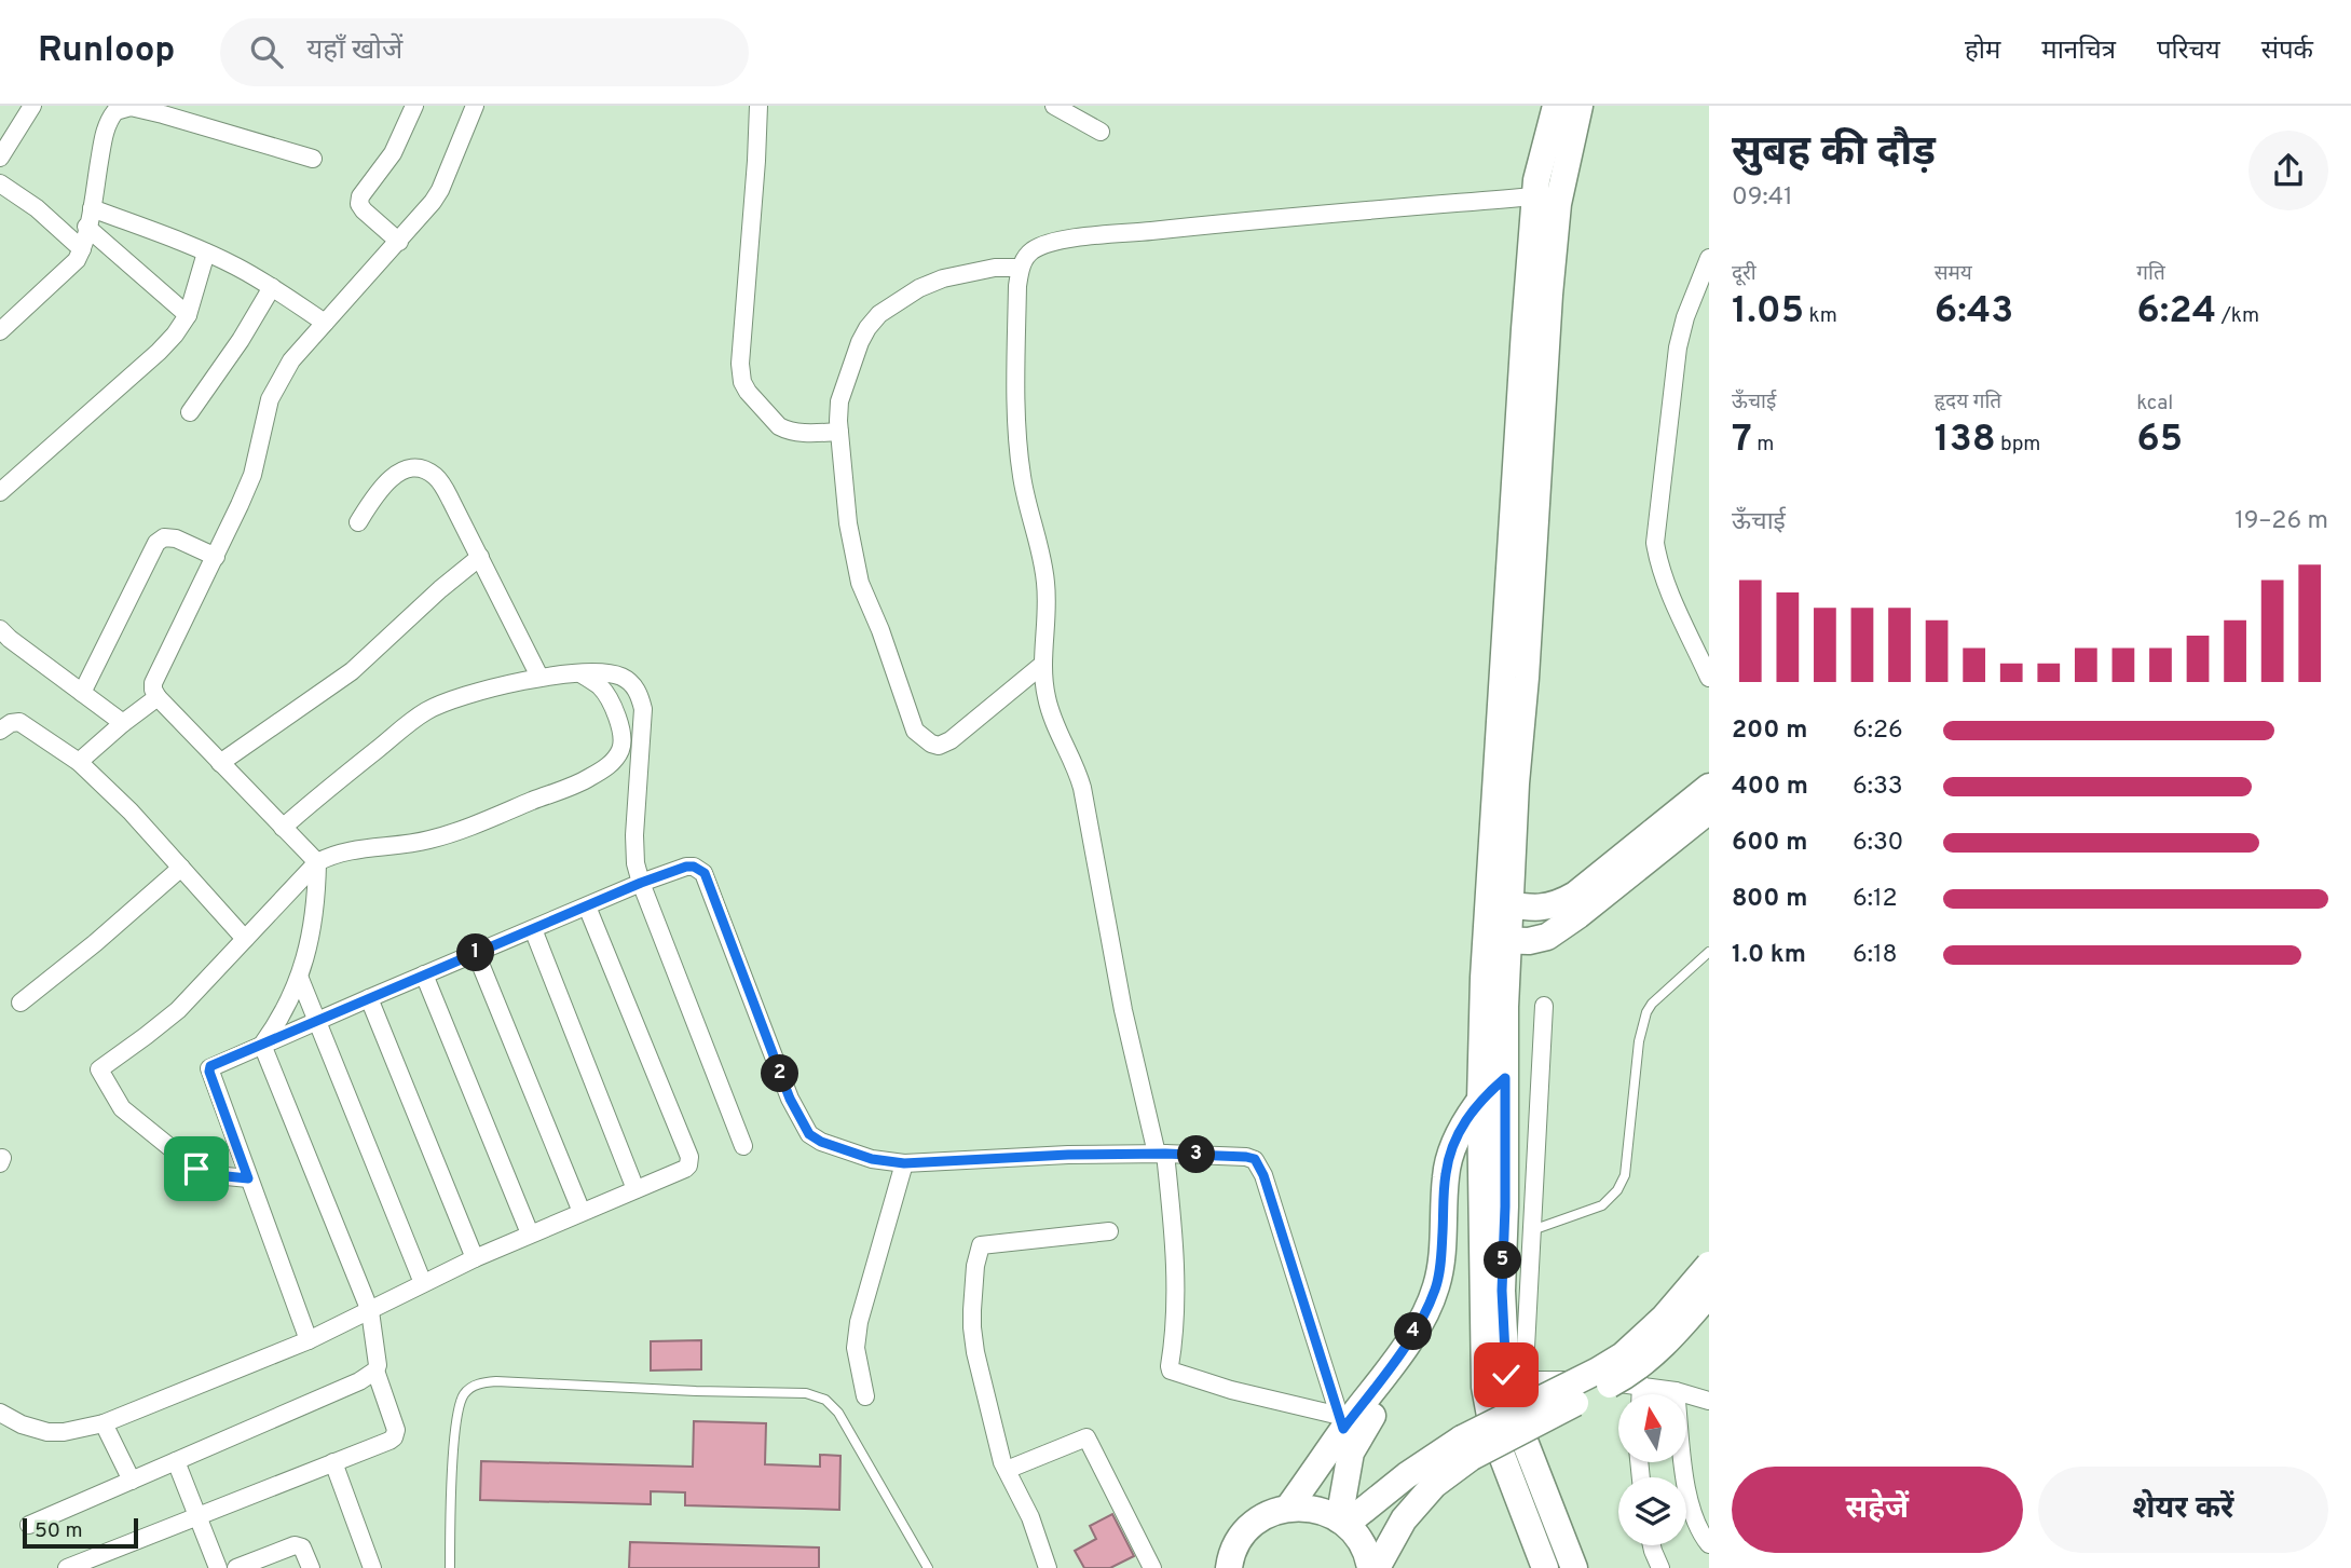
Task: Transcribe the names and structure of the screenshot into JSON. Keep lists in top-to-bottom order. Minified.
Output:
{"scale_bar":"50 m","north":"top","page":{"header":"Runloop","search":"यहाँ खोजें","nav":["होम","मानचित्र","परिचय","संपर्क"],"heading":["सुबह की दौड़","09:41"],"stats":[["दूरी","1.05 km"],["समय","6:43"],["गति","6:24 /km"],["ऊँचाई","7 m"],["हृदय गति","138 bpm"],["kcal","65"]],"chart":["ऊँचाई","19–26 m"],"list":[{"name":"200 m","note":"6:26"},{"name":"400 m","note":"6:33"},{"name":"600 m","note":"6:30"},{"name":"800 m","note":"6:12"},{"name":"1.0 km","note":"6:18"}],"pins":["1","2","3","5","4"],"buttons":["सहेजें","शेयर करें"],"scale":"50 m"}}
